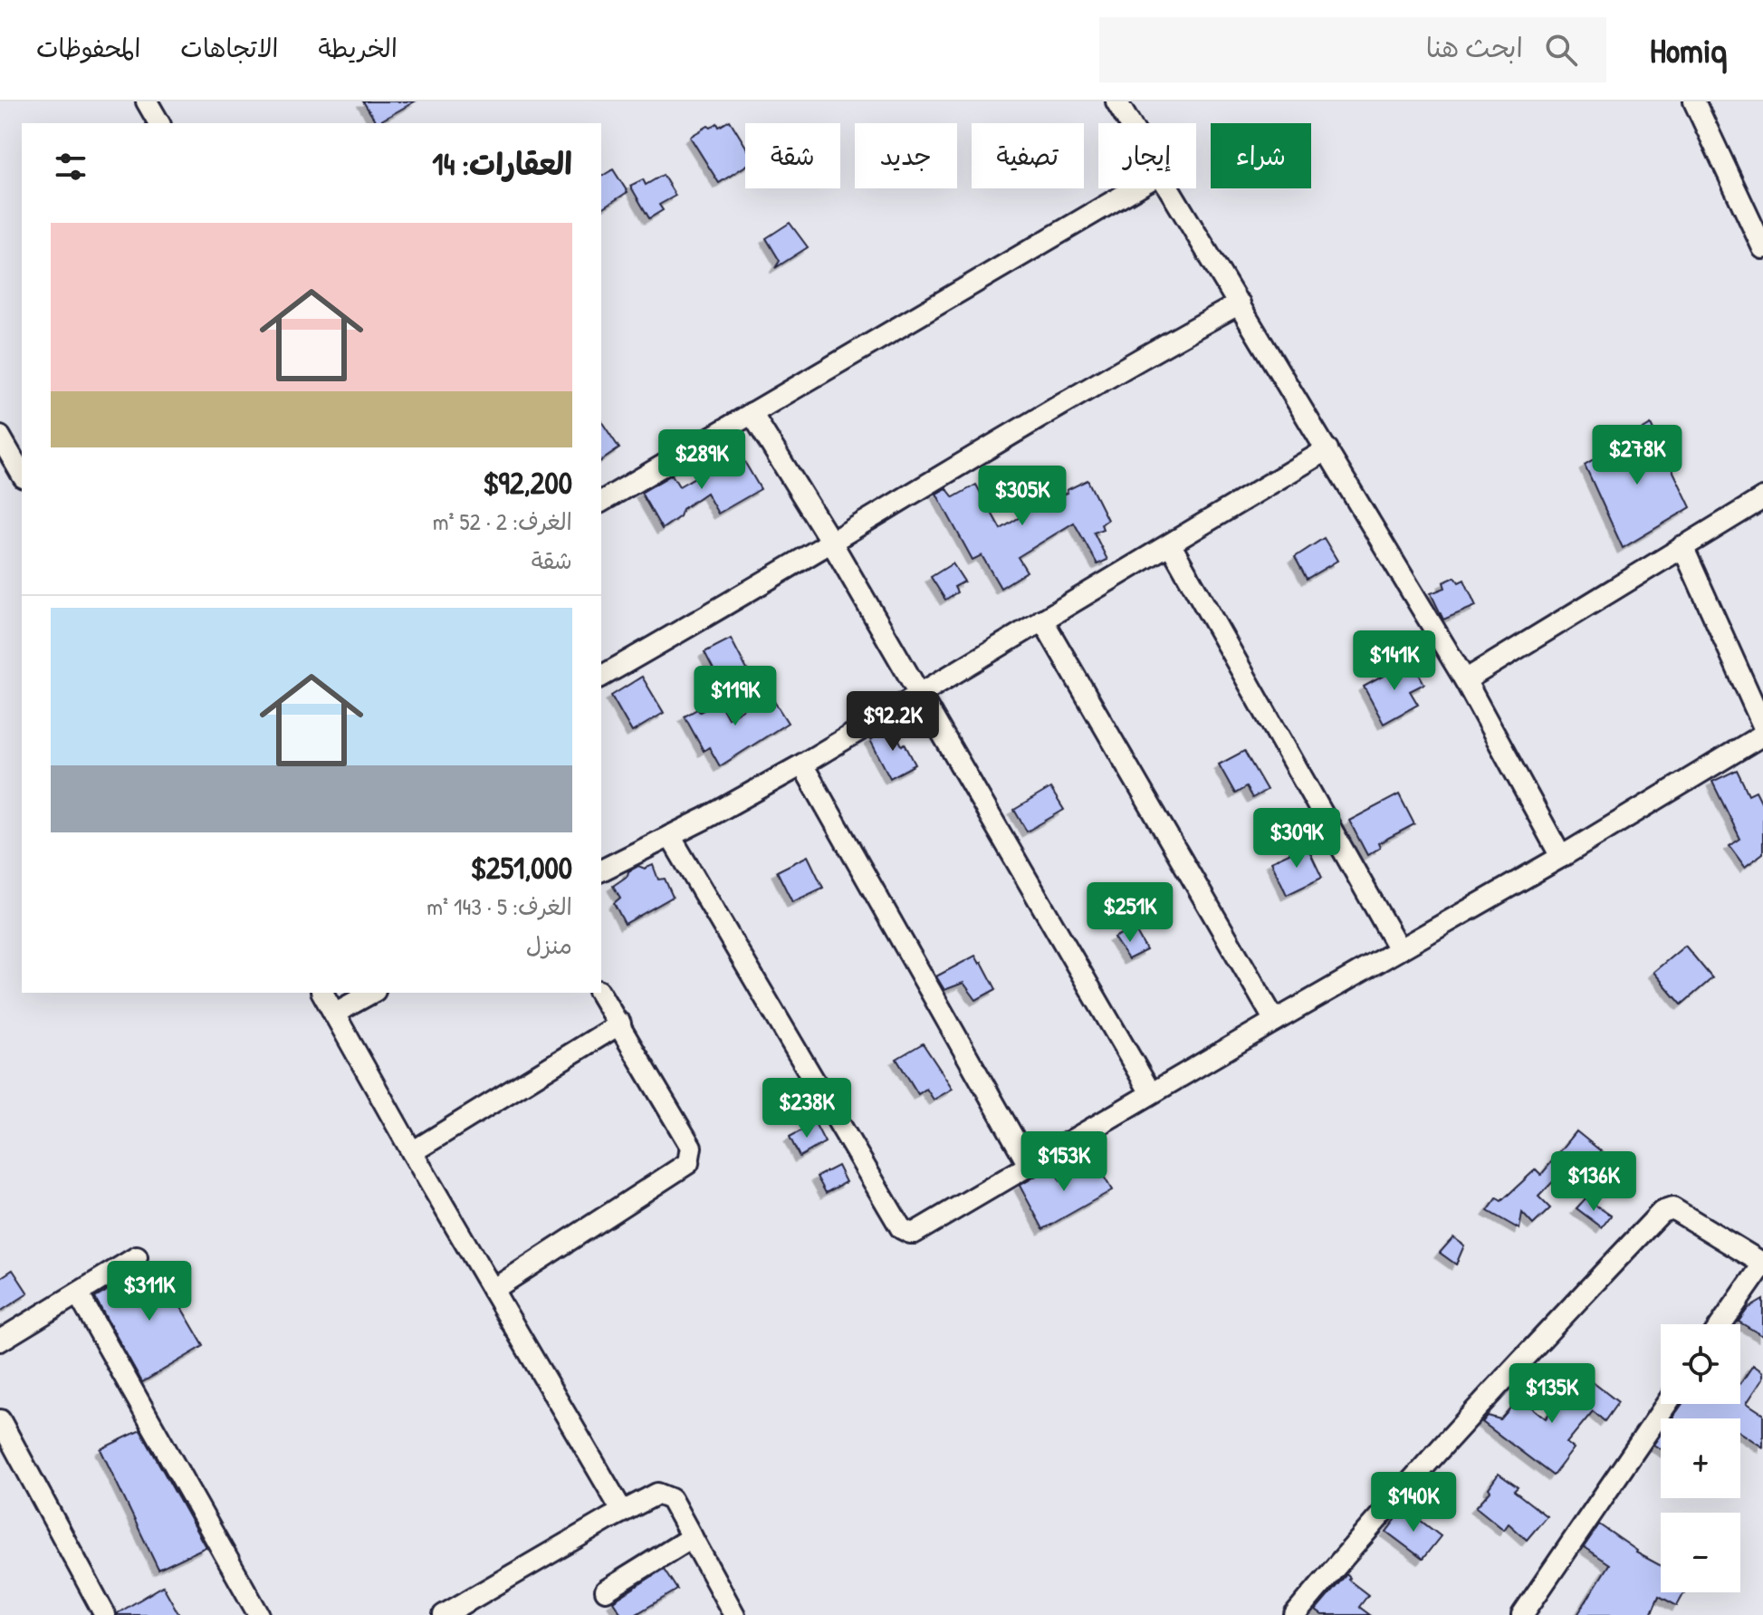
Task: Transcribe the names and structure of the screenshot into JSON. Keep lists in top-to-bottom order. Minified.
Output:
{"page":{"header":"Homiq","search":"ابحث هنا","nav":["الخريطة","الاتجاهات","المحفوظات"],"chip":["شراء","إيجار","تصفية","جديد","شقة"],"heading":"العقارات: 14","list":[{"name":"$92,200","note":"الغرف: 2 · 52 m² · شقة"},{"name":"$251,000","note":"الغرف: 5 · 143 m² · منزل"}],"price":["$278K","$289K","$305K","$141K","$119K","$92.2K","$309K","$251K","$238K","$153K","$136K","$311K","$135K","$140K"],"map_buttons":["+","−"]}}
